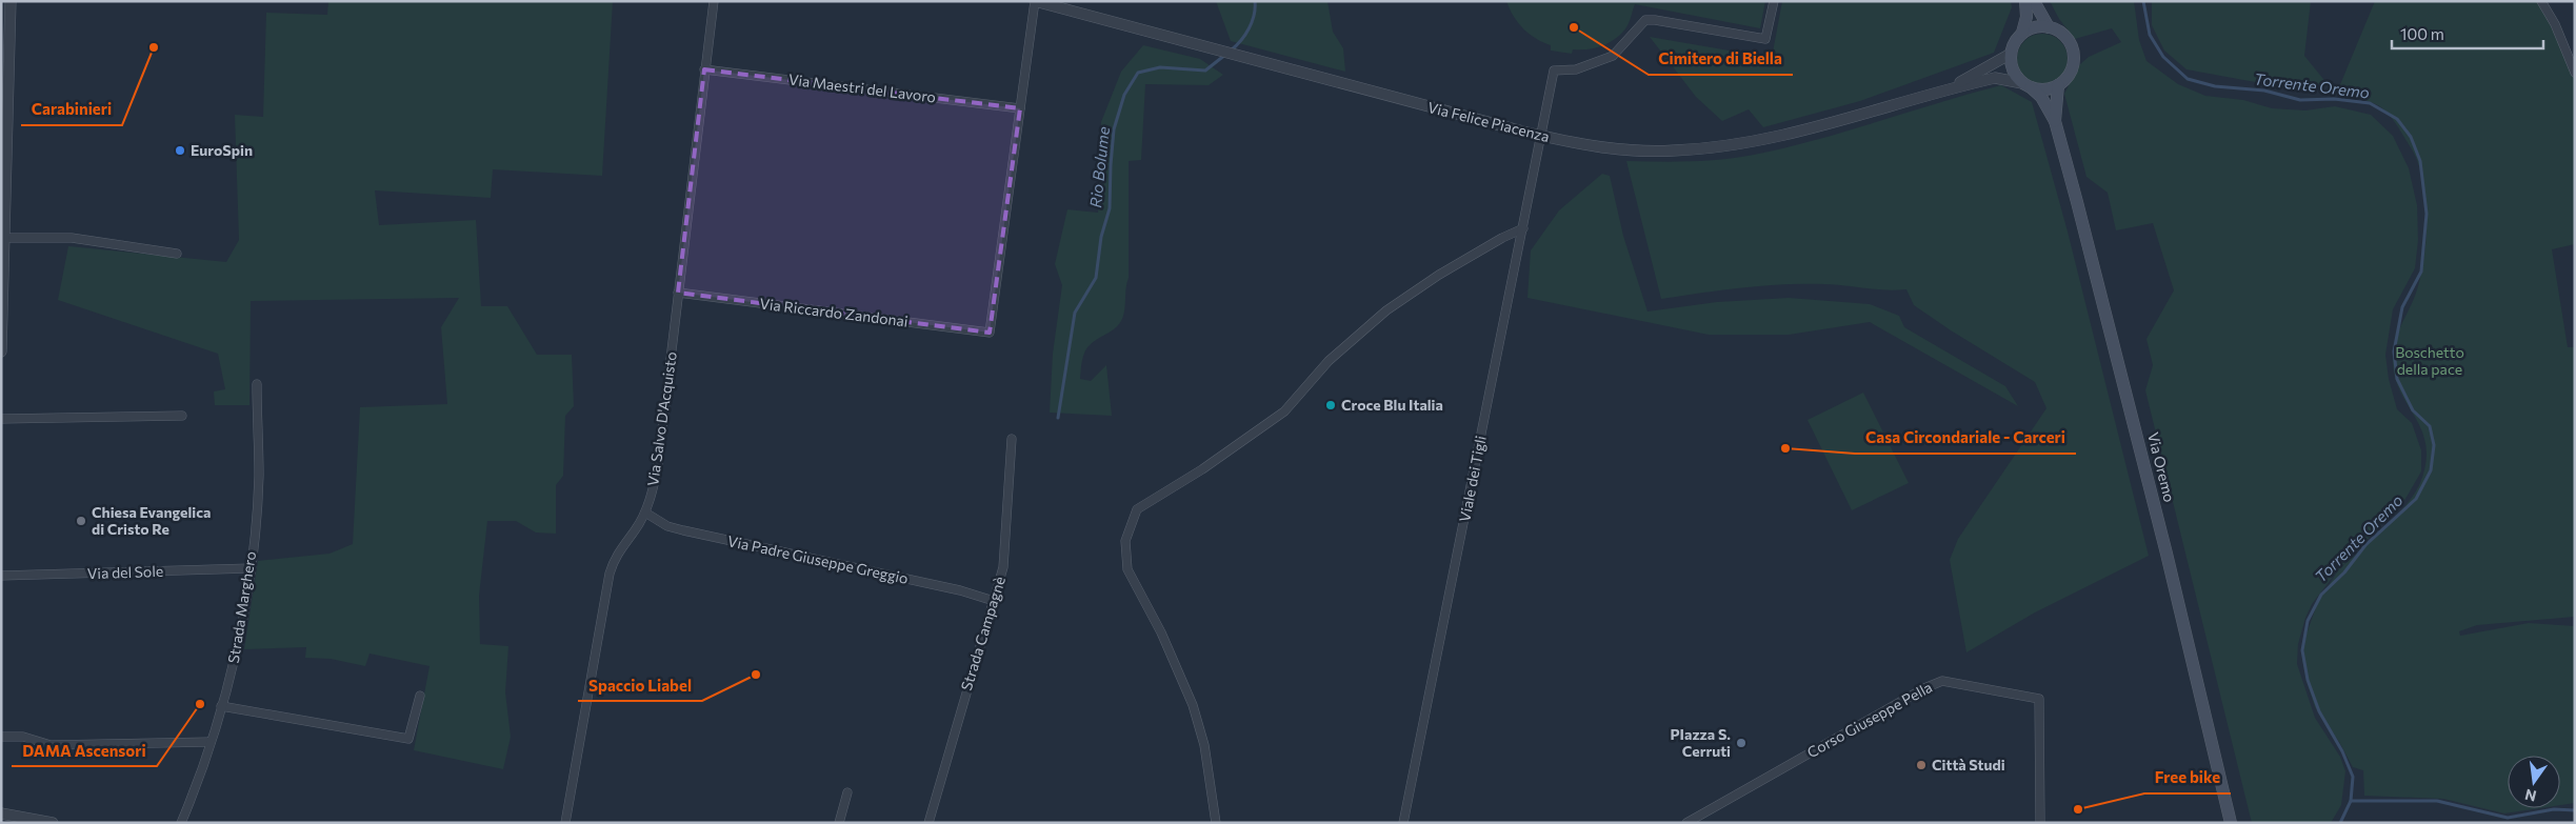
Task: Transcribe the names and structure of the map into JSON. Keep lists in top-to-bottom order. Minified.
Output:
{"streets":{"main road":["Via Oremo"],"street":["Via Maestri del Lavoro","Via Felice Piacenza","Via Riccardo Zandonai","Via Salvo D'Acquisto","Viale dei Tigli","Via Padre Giuseppe Greggio","Via del Sole","Strada Marghero","Strada Campagnè","Corso Giuseppe Pella"]},"crossings":[["Via Maestri del Lavoro","Via Riccardo Zandonai"],["Via Maestri del Lavoro","Via Salvo D'Acquisto"],["Via Felice Piacenza","Via Oremo"],["Via Felice Piacenza","Viale dei Tigli"],["Via Riccardo Zandonai","Via Salvo D'Acquisto"],["Via Salvo D'Acquisto","Via Padre Giuseppe Greggio"],["Via Padre Giuseppe Greggio","Strada Campagnè"],["Via del Sole","Strada Marghero"]],"water":["Torrente Oremo","Rio Bolume"],"parks":["Boschetto della pace"],"places":["Cimitero di Biella","Carabinieri","EuroSpin","Croce Blu Italia","Casa Circondariale - Carceri","Chiesa Evangelica di Cristo Re","Spaccio Liabel","DAMA Ascensori","PIazza S. Cerruti","Città Studi","Free bike"],"scale_bar":"100 m","north":"bottom"}
